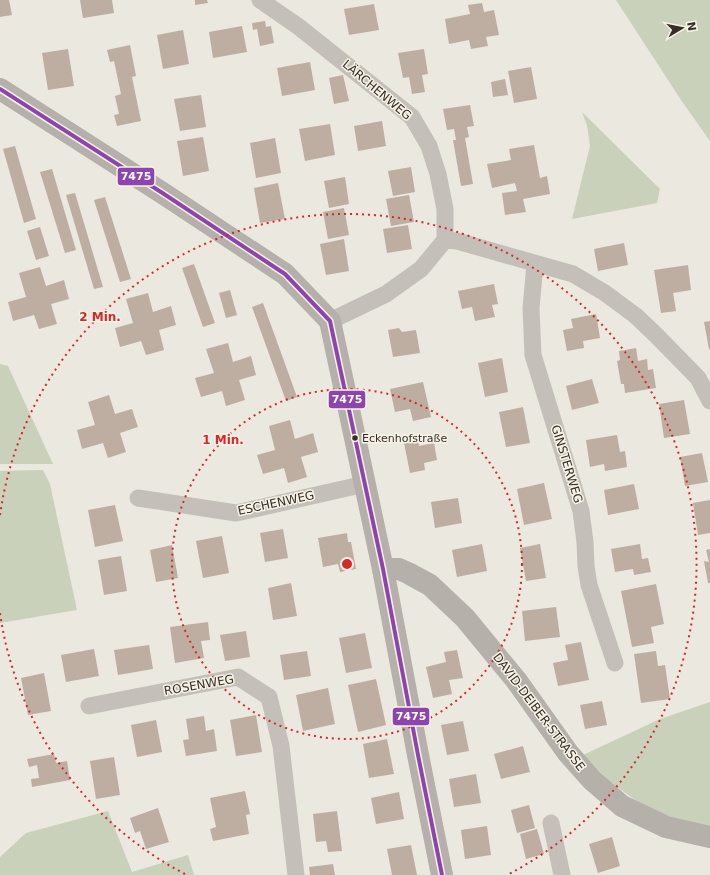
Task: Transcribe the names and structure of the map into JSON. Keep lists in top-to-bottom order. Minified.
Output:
{"streets":{"street":["LÄRCHENWEG","GINSTERWEG","ESCHENWEG","ROSENWEG","DAVID-DEIBER-STRASSE"]},"places":["Eckenhofstraße"],"lines":["transit line 7475"],"north":"right","rings":["2 Min.","1 Min."]}
